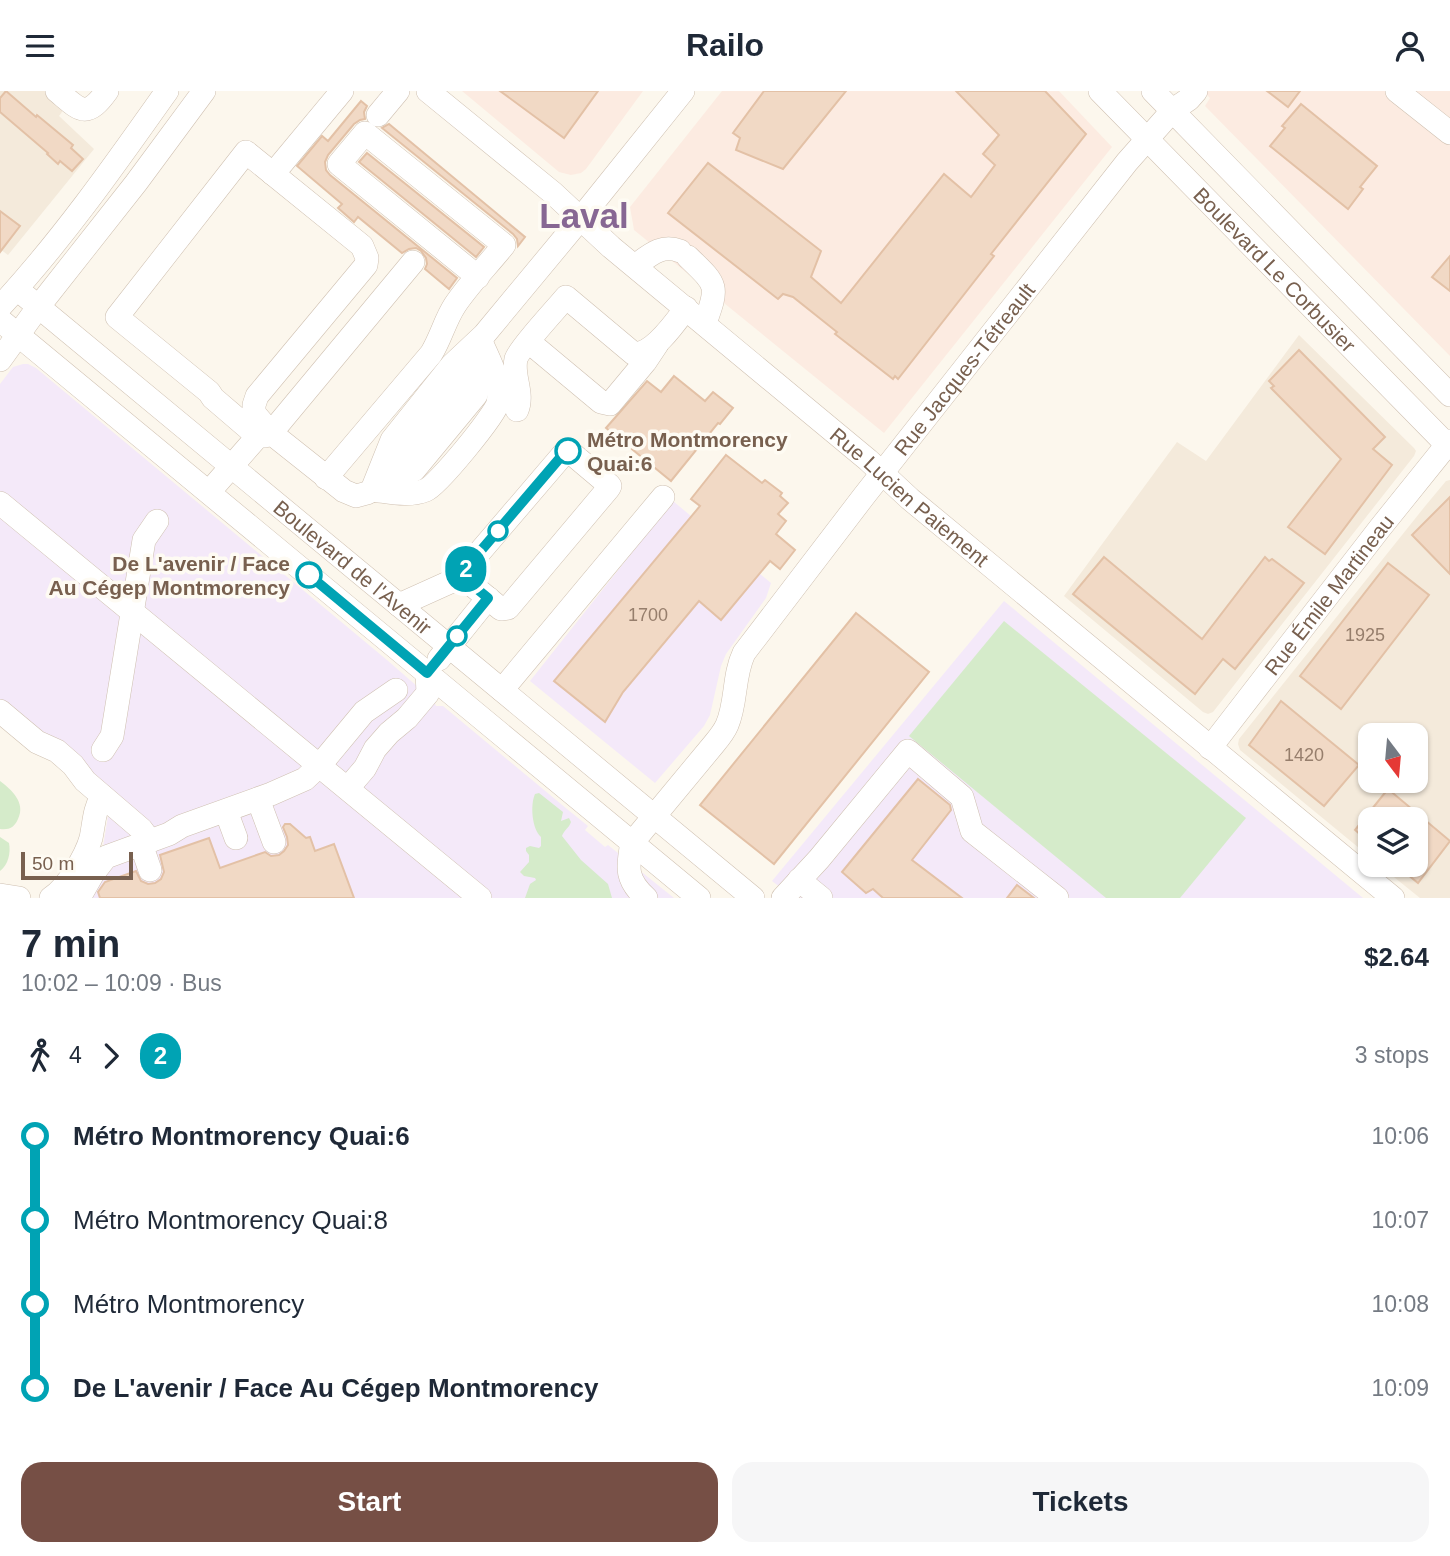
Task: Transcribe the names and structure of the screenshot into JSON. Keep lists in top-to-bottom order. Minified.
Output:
{"streets":{"street":["Boulevard Le Corbusier","Rue Jacques-Tétreault","Rue Lucien Paiement","Boulevard de l'Avenir","Rue Émile Martineau"]},"crossings":[["Boulevard Le Corbusier","Rue Jacques-Tétreault"],["Boulevard Le Corbusier","Rue Émile Martineau"],["Rue Jacques-Tétreault","Rue Lucien Paiement"],["Rue Jacques-Tétreault","Boulevard de l'Avenir"],["Rue Lucien Paiement","Rue Émile Martineau"]],"districts":["Laval"],"places":["Métro Montmorency Quai:6","De L'avenir / Face Au Cégep Montmorency"],"lines":["bus line 2"],"house_numbers":["1700","1925","1420"],"scale_bar":"50 m","north":"bottom","page":{"header":"Railo","on_map":"2","scale":"50 m","heading":["7 min","10:02 – 10:09 · Bus","$2.64"],"legs":["4","2","3 stops"],"list":[{"name":"Métro Montmorency Quai:6","value":"10:06"},{"name":"Métro Montmorency Quai:8","value":"10:07"},{"name":"Métro Montmorency","value":"10:08"},{"name":"De L'avenir / Face Au Cégep Montmorency","value":"10:09"}],"buttons":["Start","Tickets"]}}
